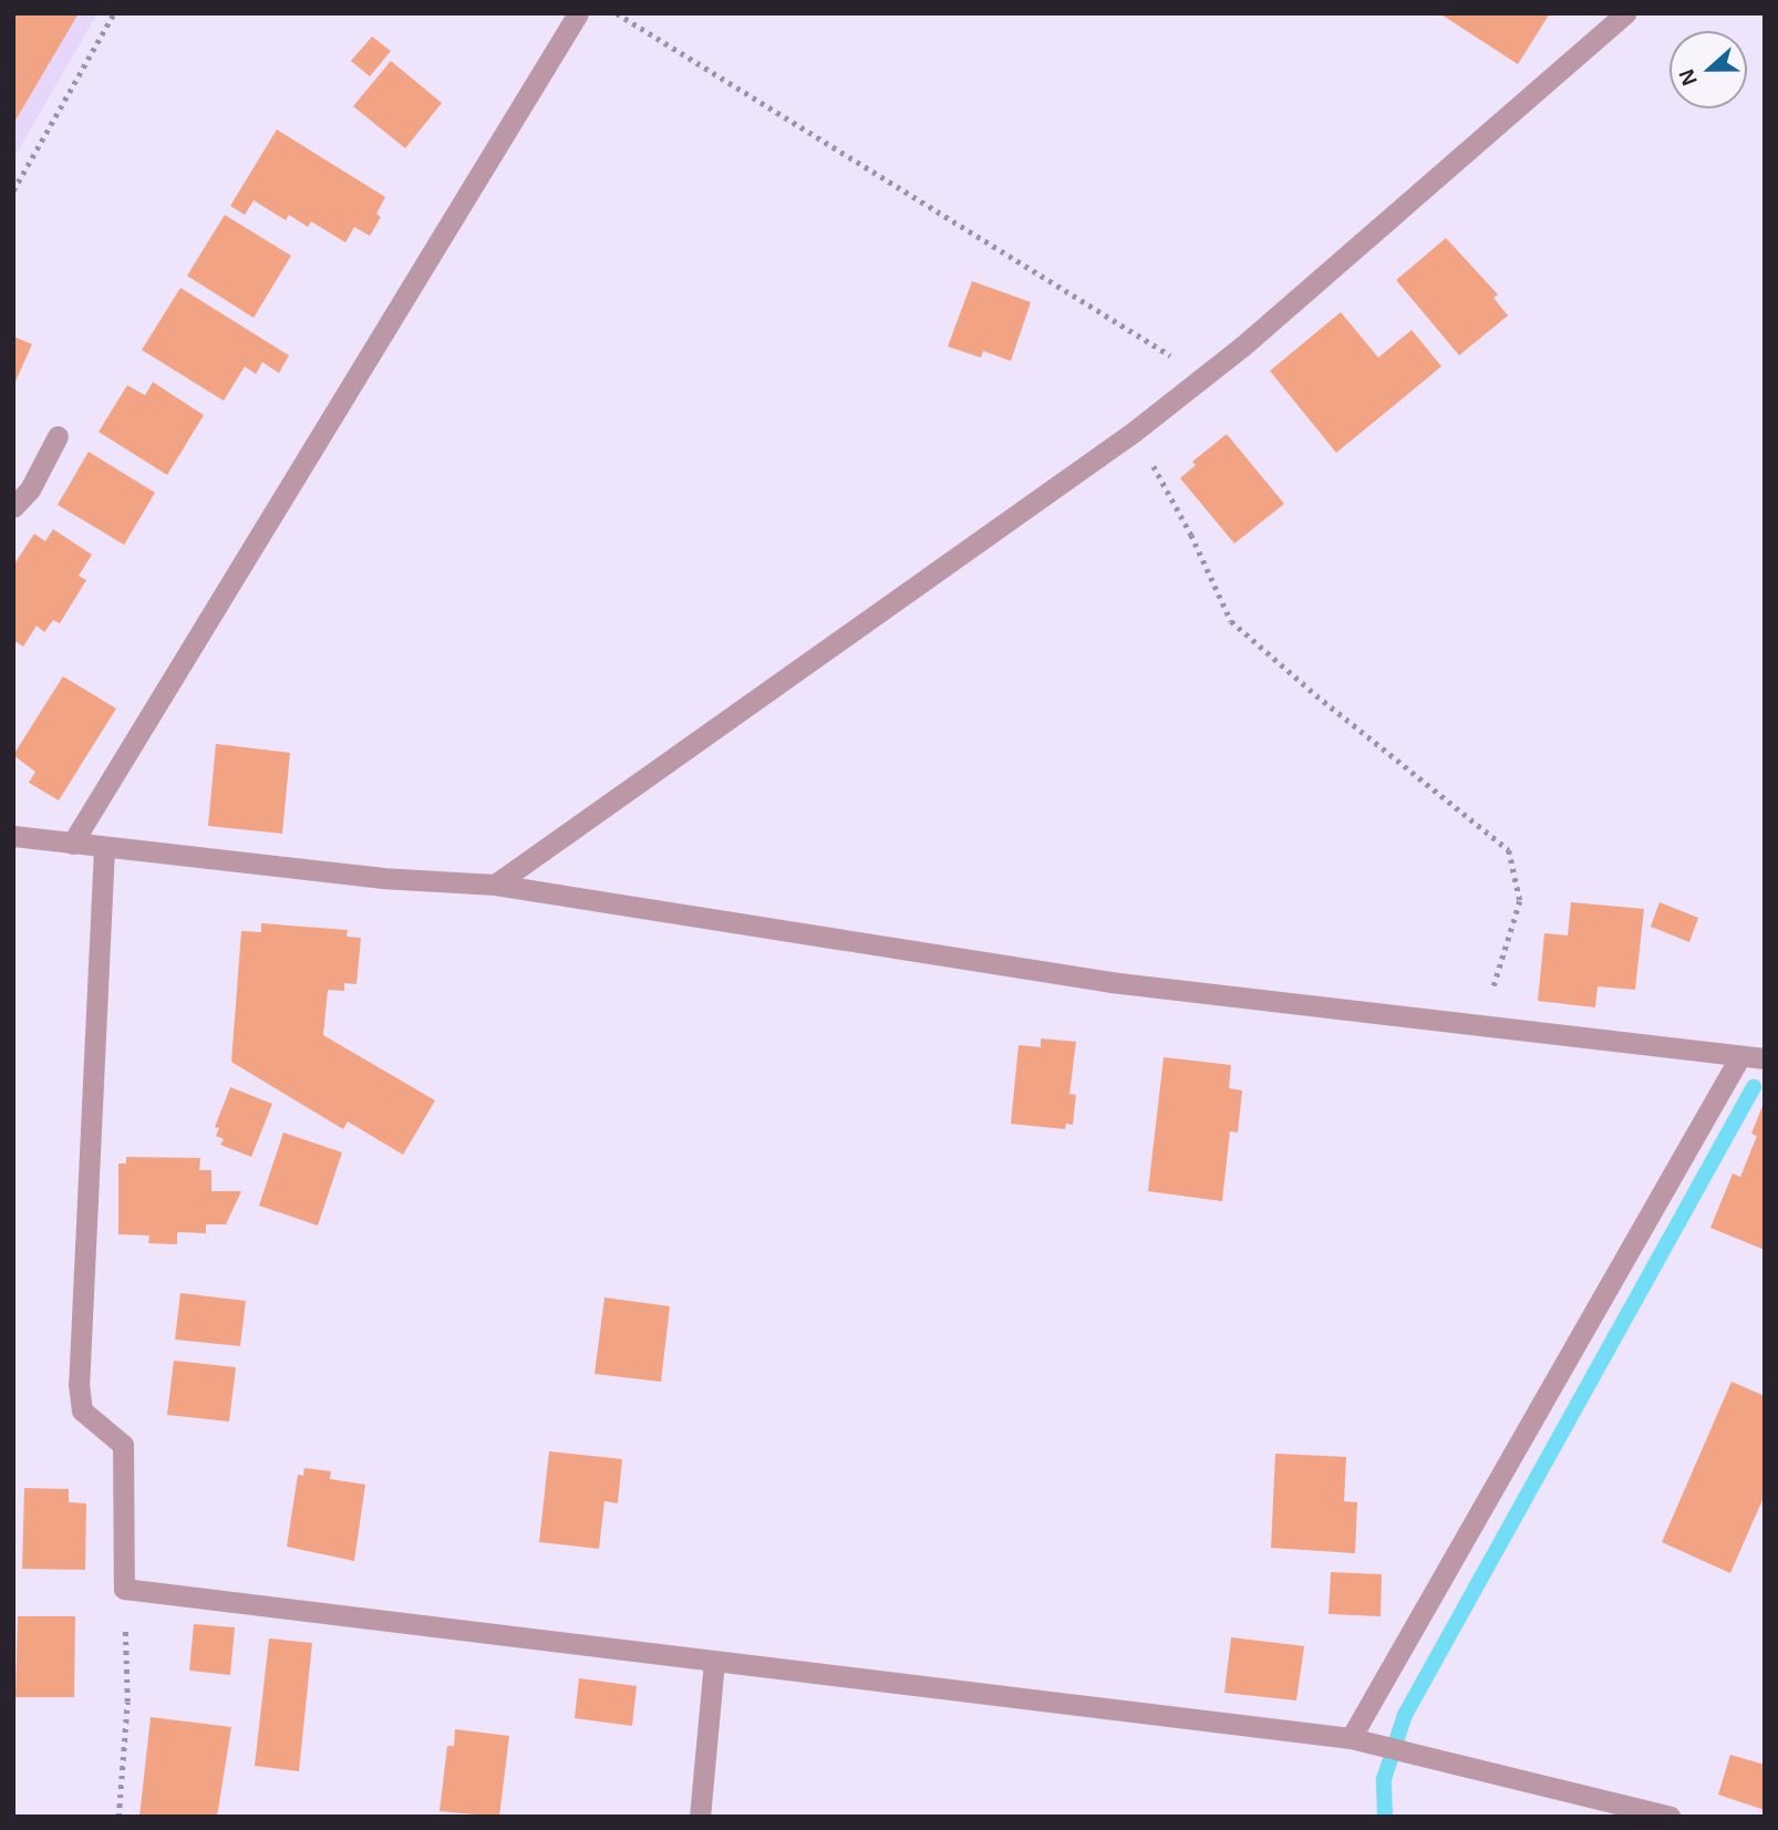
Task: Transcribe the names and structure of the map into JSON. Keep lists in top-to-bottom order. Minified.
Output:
{"north":"left"}
